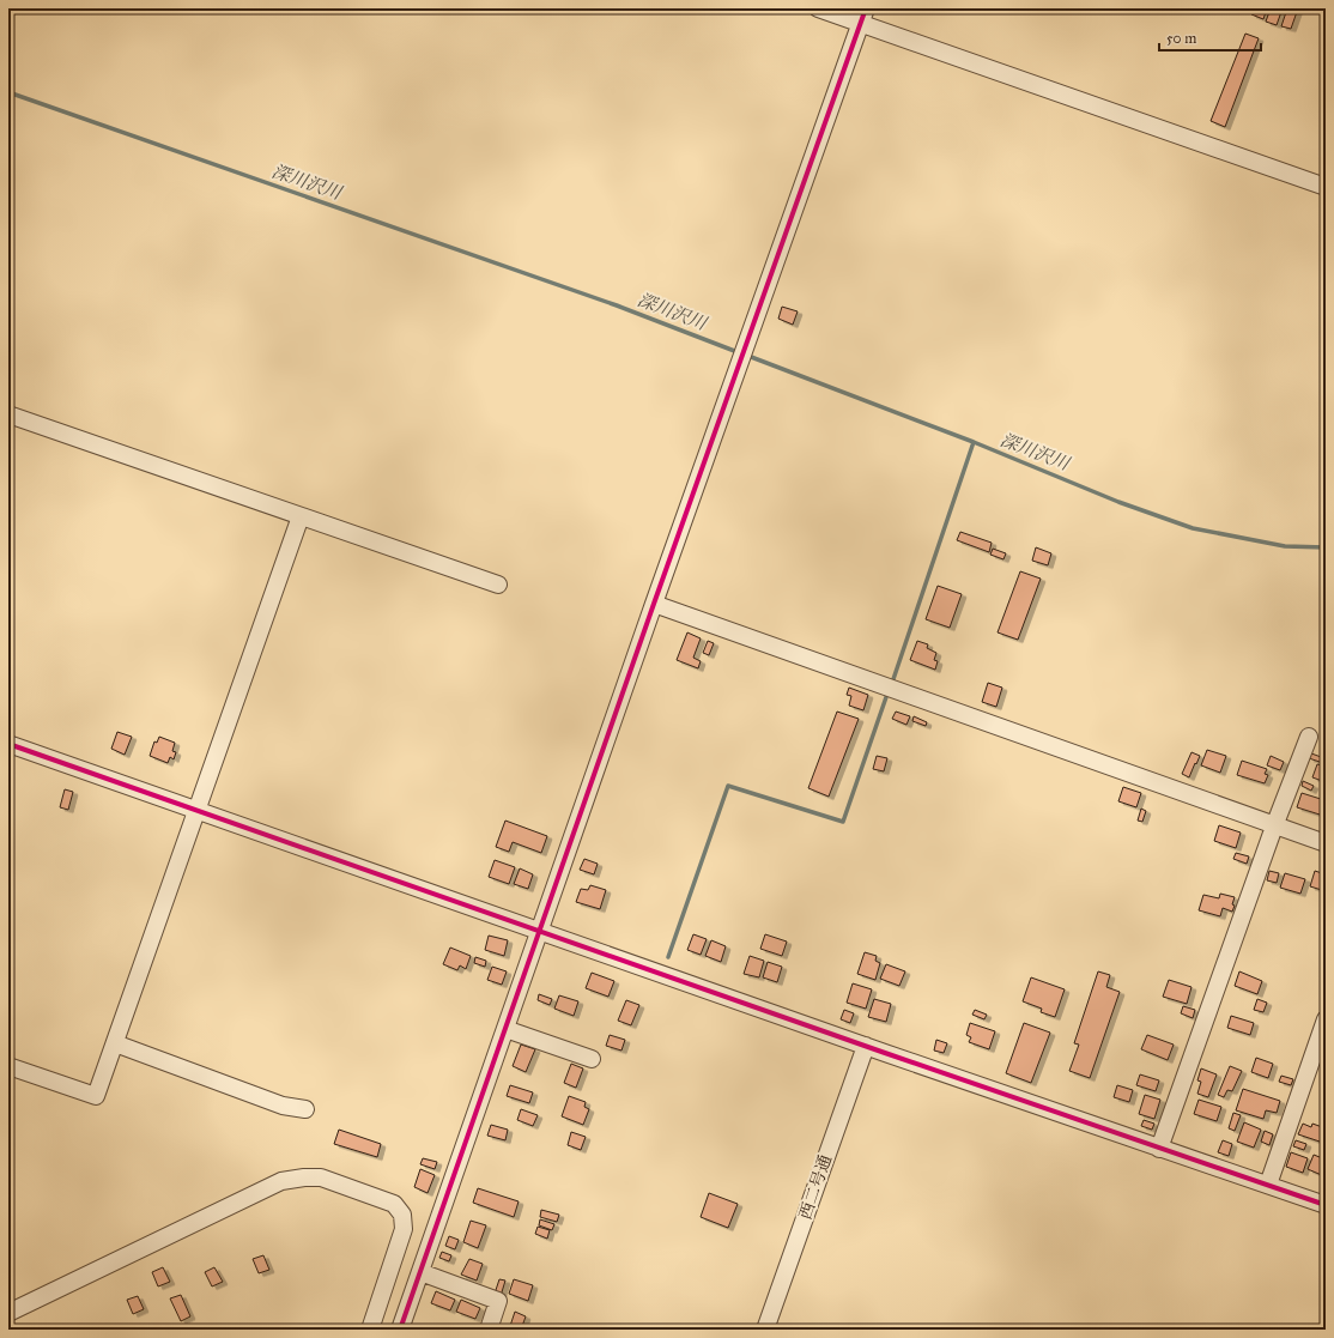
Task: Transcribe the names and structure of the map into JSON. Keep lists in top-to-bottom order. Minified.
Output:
{"streets":{"street":["西二号通"]},"water":["深川沢川"],"scale_bar":"50 m"}
